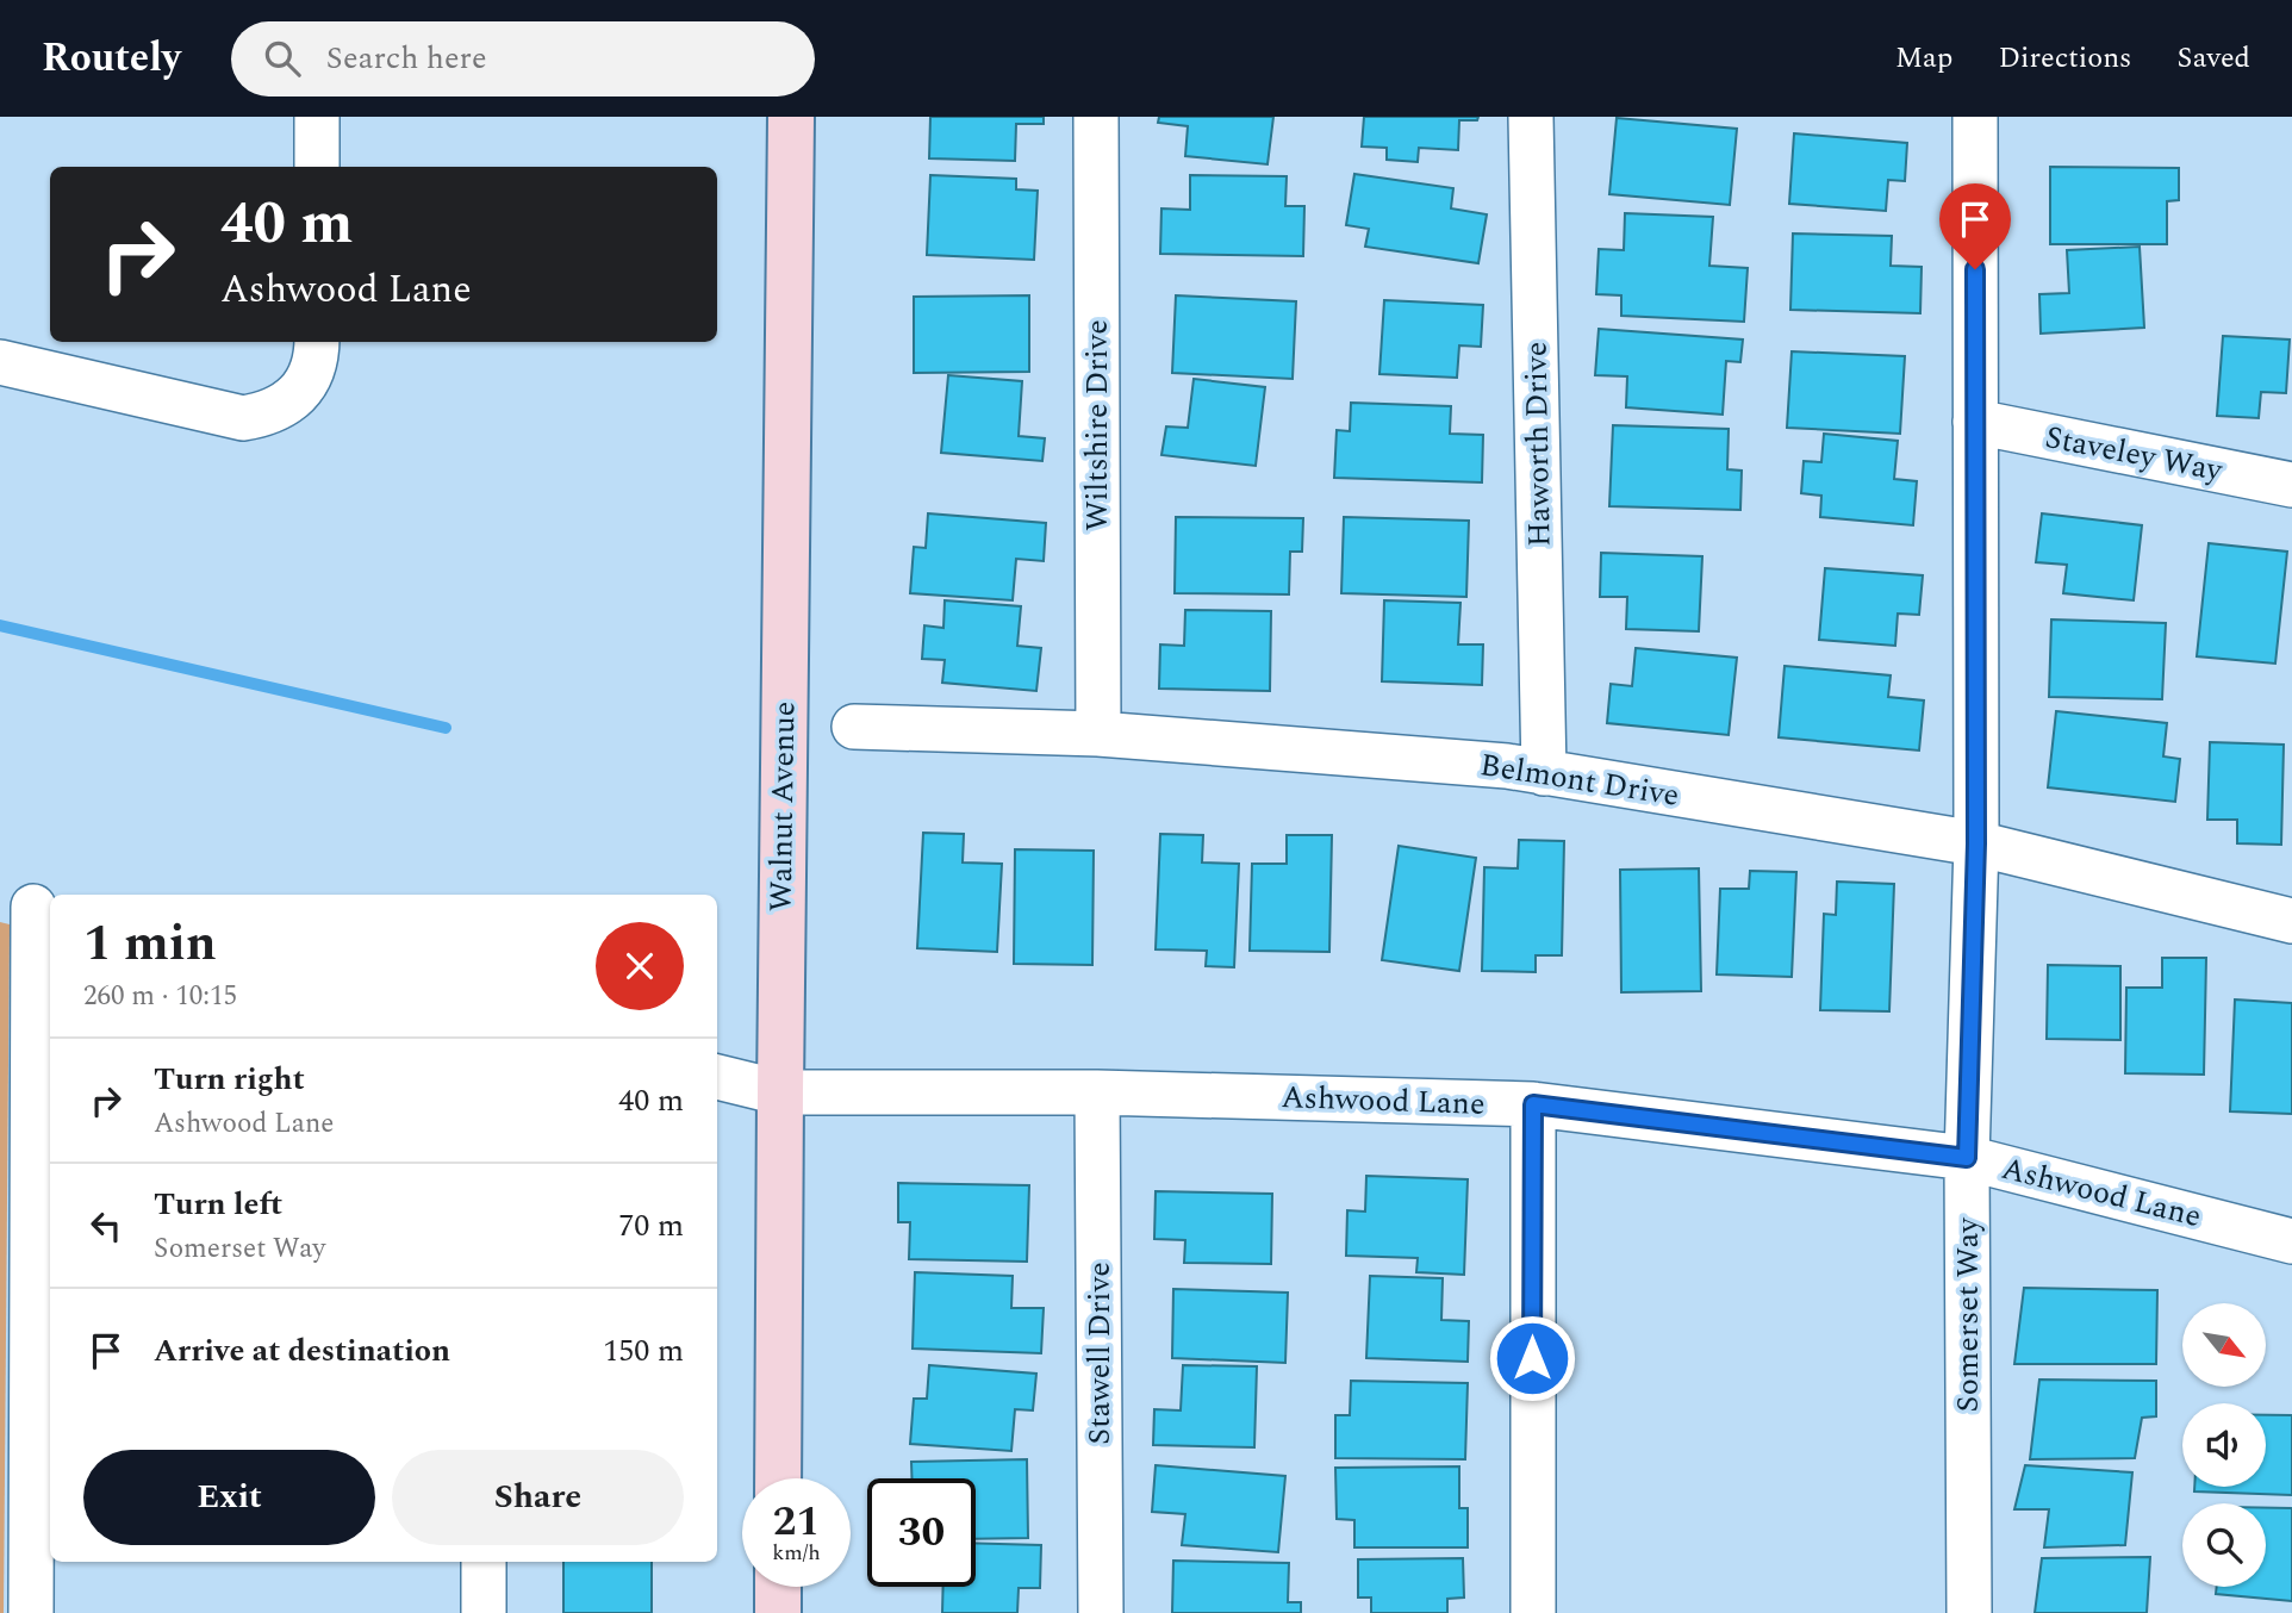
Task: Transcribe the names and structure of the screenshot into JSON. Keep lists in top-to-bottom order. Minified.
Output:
{"streets":{"street":["Wiltshire Drive","Haworth Drive","Staveley Way","Belmont Drive","Walnut Avenue","Ashwood Lane","Somerset Way","Stawell Drive"]},"crossings":[["Wiltshire Drive","Belmont Drive"],["Haworth Drive","Belmont Drive"],["Staveley Way","Somerset Way"],["Belmont Drive","Somerset Way"],["Walnut Avenue","Ashwood Lane"],["Ashwood Lane","Somerset Way"],["Ashwood Lane","Stawell Drive"]],"north":"bottom right","page":{"header":"Routely","search":"Search here","nav":["Map","Directions","Saved"],"turn":["40 m","Ashwood Lane"],"heading":["1 min","260 m · 10:15"],"list":[{"name":"Turn right","note":"Ashwood Lane","value":"40 m"},{"name":"Turn left","note":"Somerset Way","value":"70 m"},{"name":"Arrive at destination","value":"150 m"}],"buttons":["Exit","Share"],"speed":"21 km/h","limit":"30"}}
